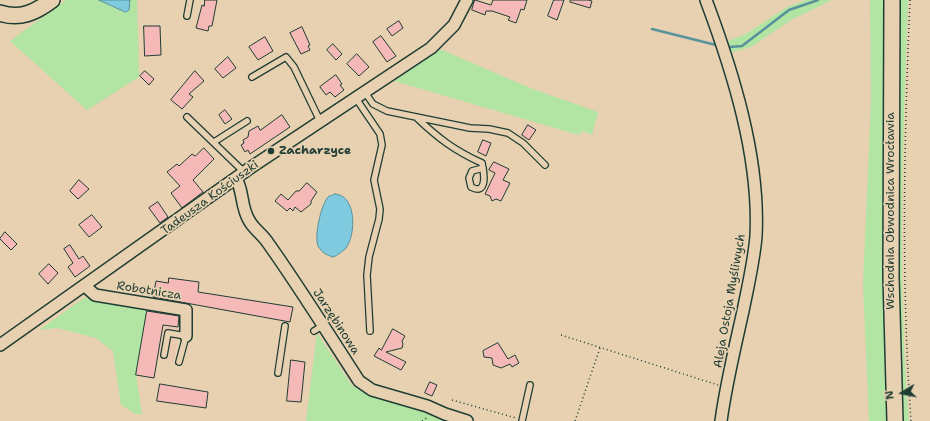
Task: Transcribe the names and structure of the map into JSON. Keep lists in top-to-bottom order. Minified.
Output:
{"streets":{"main road":["Wschodnia Obwodnica Wrocławia"],"street":["Tadeusza Kościuszki","Robotnicza","Aleja Ostoja Myśliwych","Jarzębinowa"]},"crossings":[["Tadeusza Kościuszki","Robotnicza"],["Tadeusza Kościuszki","Jarzębinowa"]],"places":["Zacharzyce"],"north":"left"}
